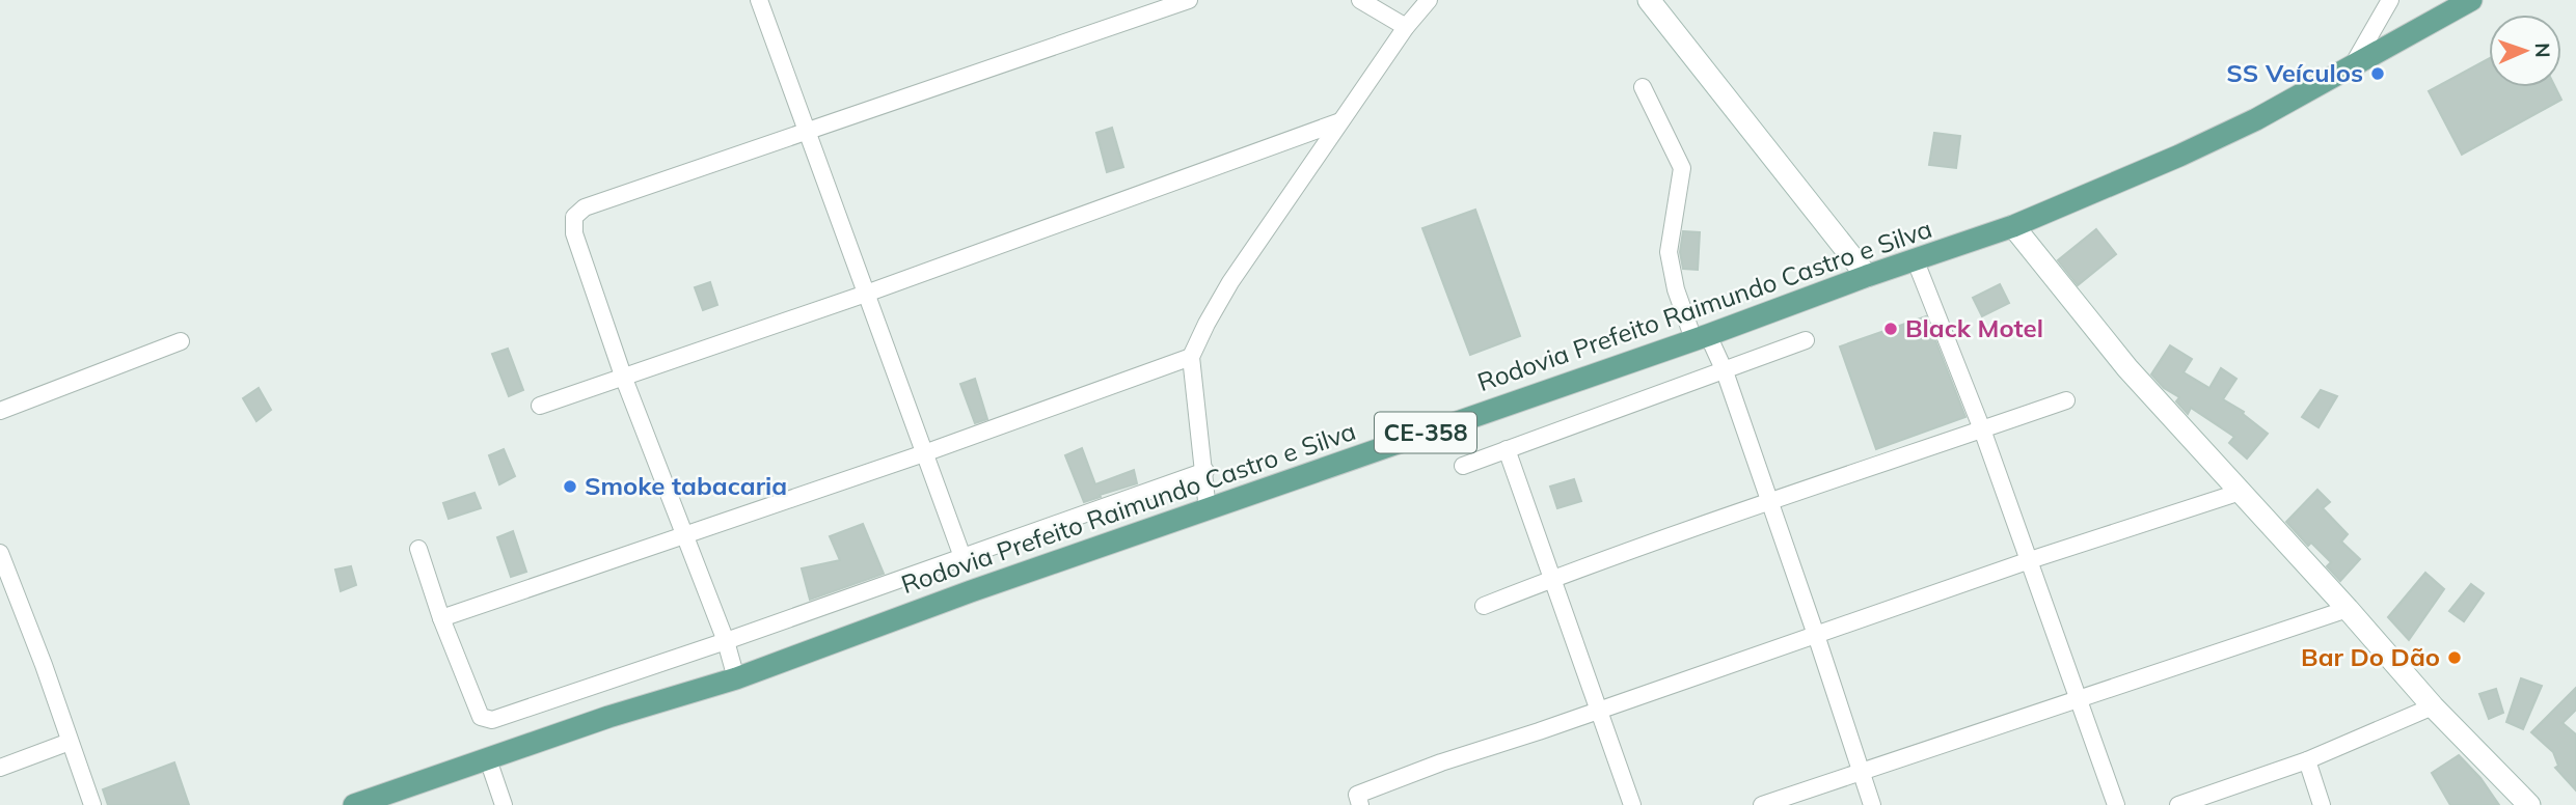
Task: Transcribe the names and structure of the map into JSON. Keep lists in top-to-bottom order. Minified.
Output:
{"streets":{"main road":["Rodovia Prefeito Raimundo Castro e Silva","CE-358"]},"places":["SS Veículos","Black Motel","Smoke tabacaria","Bar Do Dão"],"north":"right"}
